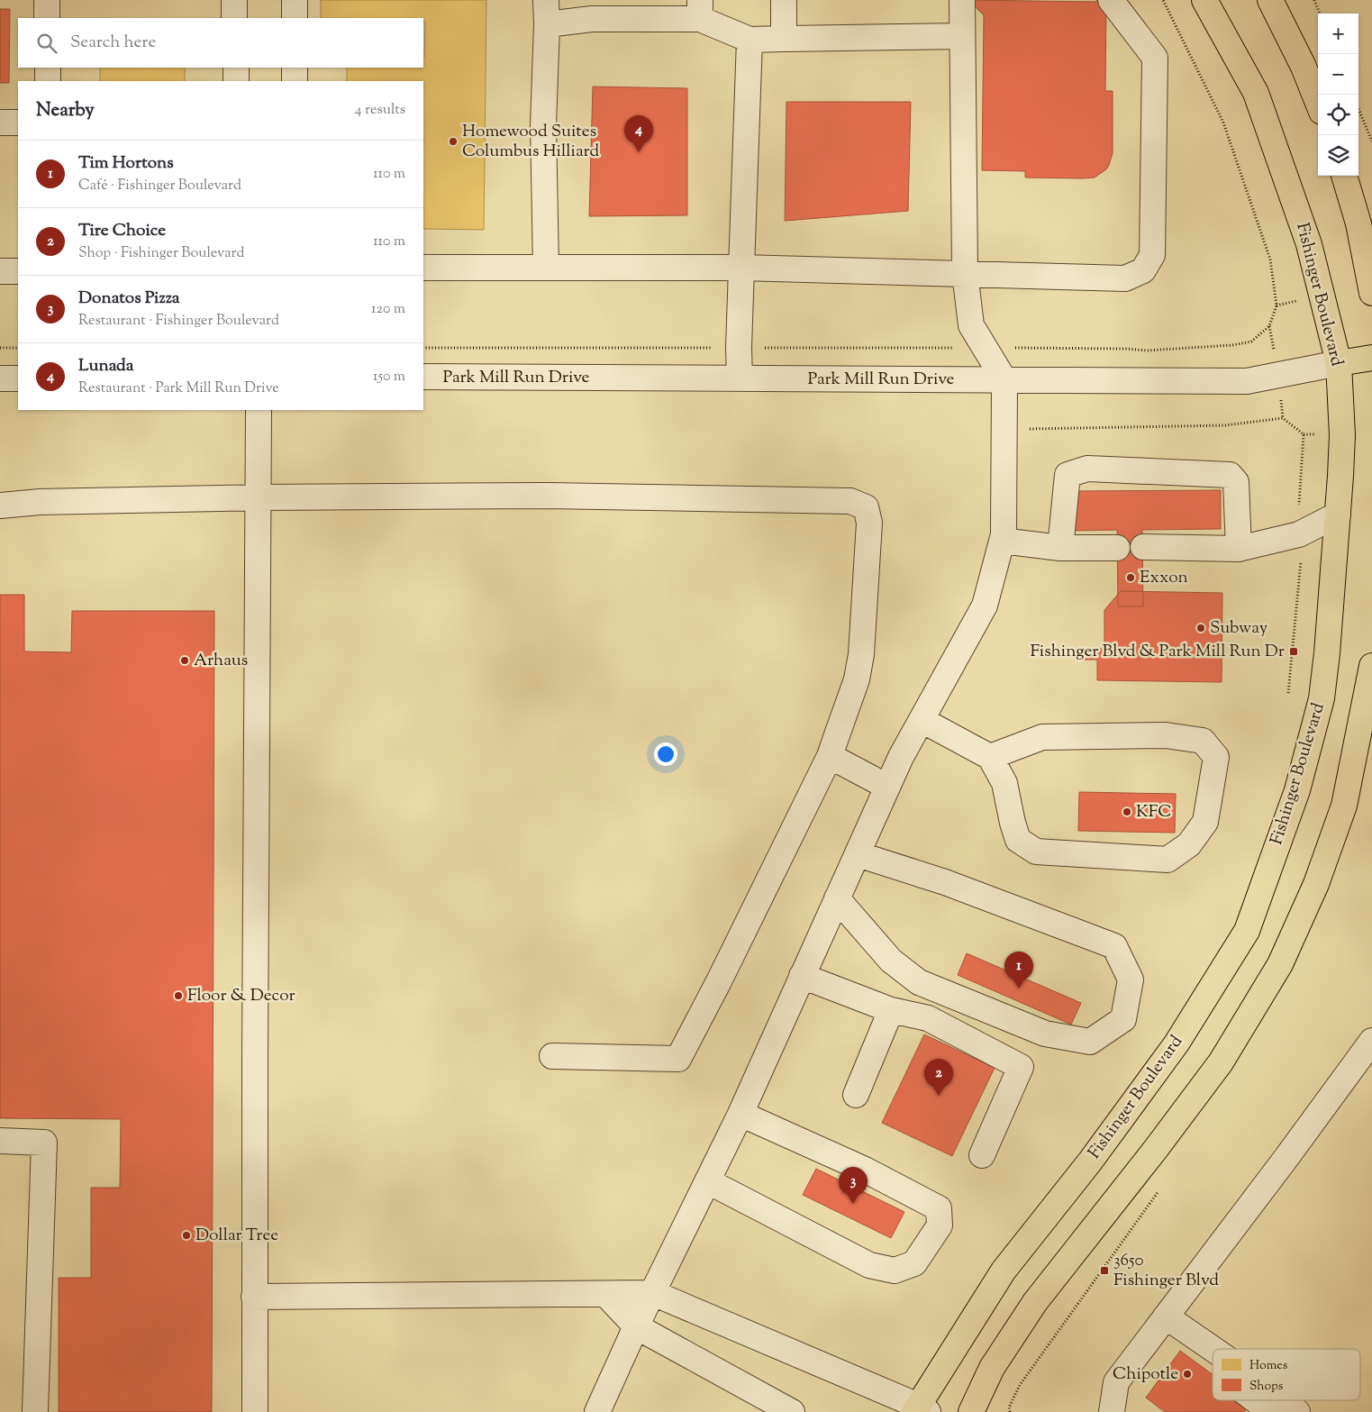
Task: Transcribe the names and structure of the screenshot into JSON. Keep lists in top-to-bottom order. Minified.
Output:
{"streets":{"main road":["Fishinger Boulevard"],"street":["Park Mill Run Drive"]},"crossings":[["Fishinger Boulevard","Park Mill Run Drive"]],"places":{"other":["Homewood Suites Columbus Hilliard","Exxon","Subway","Arhaus","KFC","Floor & Decor","Dollar Tree","Chipotle"],"transit":["Fishinger Blvd & Park Mill Run Dr","3650 Fishinger Blvd"]},"legend":["Homes","Shops"],"page":{"map_buttons":["+","−"],"search":"Search here","heading":["Nearby","4 results"],"pins":["4","1","2","3"],"list":[{"mark":"1","name":"Tim Hortons","note":"Café · Fishinger Boulevard","value":"110 m"},{"mark":"2","name":"Tire Choice","note":"Shop · Fishinger Boulevard","value":"110 m"},{"mark":"3","name":"Donatos Pizza","note":"Restaurant · Fishinger Boulevard","value":"120 m"},{"mark":"4","name":"Lunada","note":"Restaurant · Park Mill Run Drive","value":"150 m"}]}}
